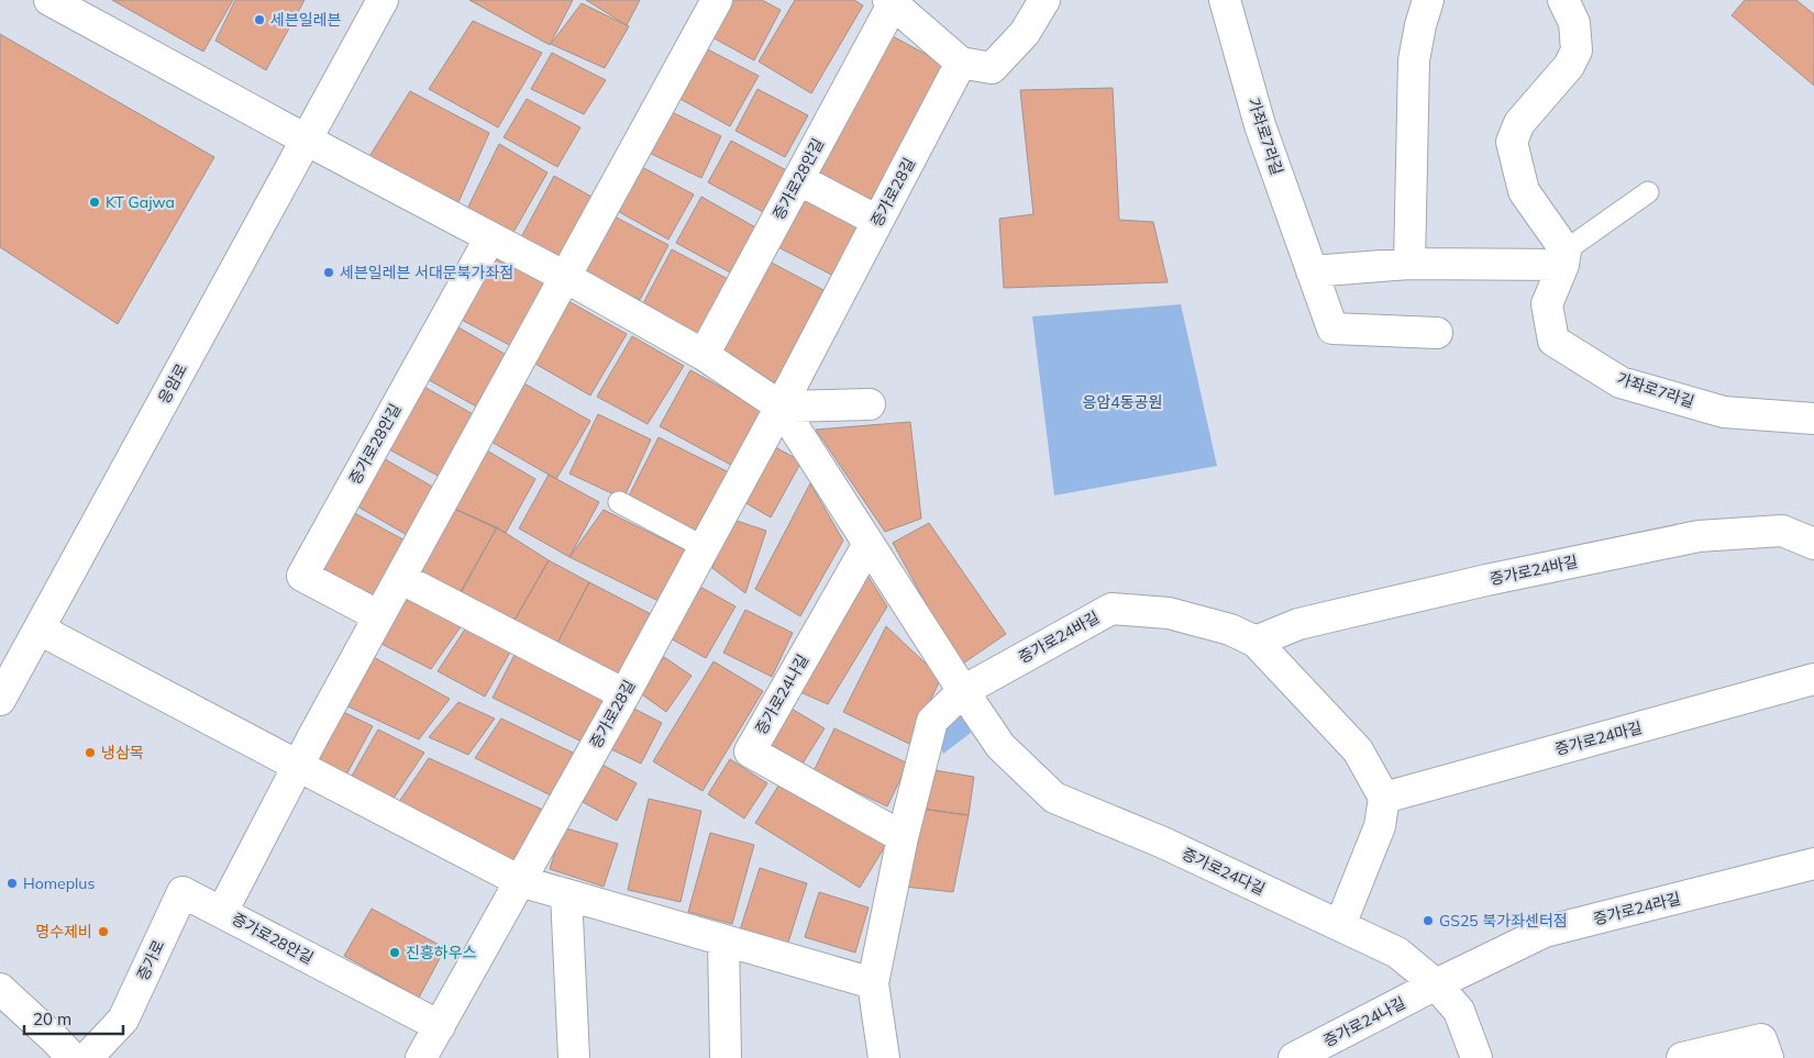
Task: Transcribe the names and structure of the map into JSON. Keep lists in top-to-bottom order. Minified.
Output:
{"streets":{"street":["가좌로7라길","증가로28안길","증가로28길","응암로","증가로24바길","증가로24나길","증가로24마길","증가로24다길","증가로24라길","증가로"]},"crossings":[["증가로28안길","증가로28길"],["증가로28안길","증가로"],["증가로24바길","증가로24마길"],["증가로24바길","증가로24다길"],["증가로24나길","증가로24다길"],["증가로24나길","증가로24라길"],["증가로24다길","증가로24라길"]],"parks":["응암4동공원"],"places":["세븐일레븐","KT Gajwa","세븐일레븐 서대문북가좌점","냉삼목","Homeplus","GS25 북가좌센터점","명수제비","진흥하우스"],"scale_bar":"20 m"}
